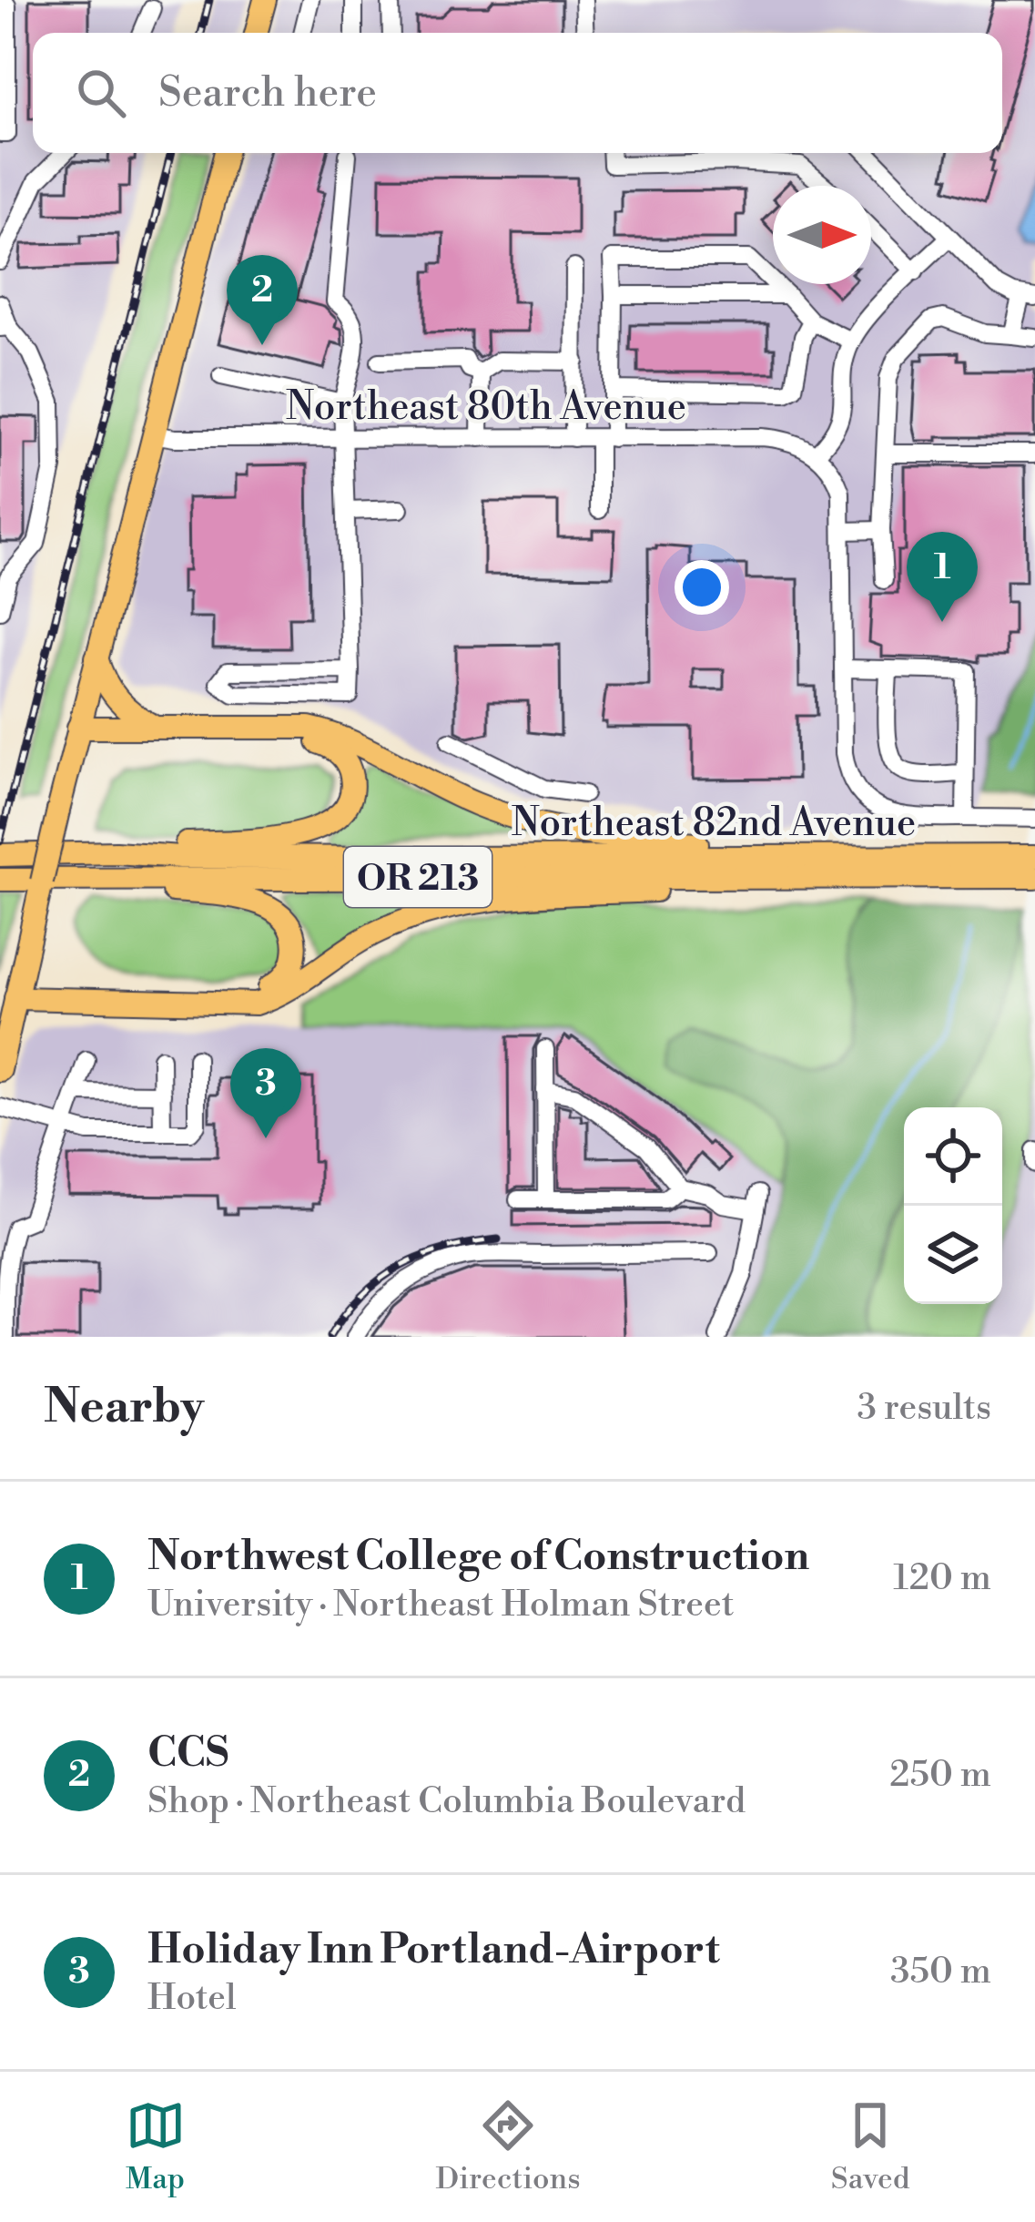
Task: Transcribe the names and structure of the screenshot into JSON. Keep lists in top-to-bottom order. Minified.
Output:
{"streets":{"main road":["Northeast 82nd Avenue","OR 213"],"street":["Northeast 80th Avenue"]},"north":"right","page":{"search":"Search here","pins":["2","1","3"],"heading":["Nearby","3 results"],"list":[{"mark":"1","name":"Northwest College of Construction","note":"University · Northeast Holman Street","value":"120 m"},{"mark":"2","name":"CCS","note":"Shop · Northeast Columbia Boulevard","value":"250 m"},{"mark":"3","name":"Holiday Inn Portland-Airport","note":"Hotel","value":"350 m"}],"nav":["Map","Directions","Saved"]}}
